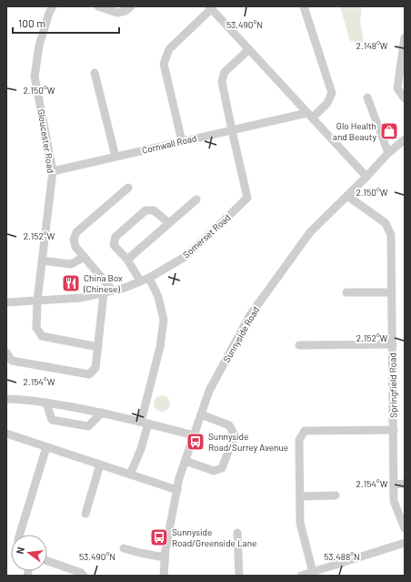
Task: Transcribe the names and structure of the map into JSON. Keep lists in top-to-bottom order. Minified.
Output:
{"streets":{"street":["Gloucester Road","Cornwall Road","Somerset Road","Sunnyside Road","Springfield Road"]},"crossings":[["Gloucester Road","Cornwall Road"],["Gloucester Road","Somerset Road"],["Cornwall Road","Somerset Road"],["Sunnyside Road","Springfield Road"]],"places":{"shop":["Glo Health and Beauty"],"restaurant":["China Box (Chinese)"],"bus stop":["Sunnyside Road/Surrey Avenue","Sunnyside Road/Greenside Lane"]},"scale_bar":"100 m","north":"left","coordinates":["53.490°N","2.148°W","2.150°W","2.152°W","2.154°W","53.488°N"]}
